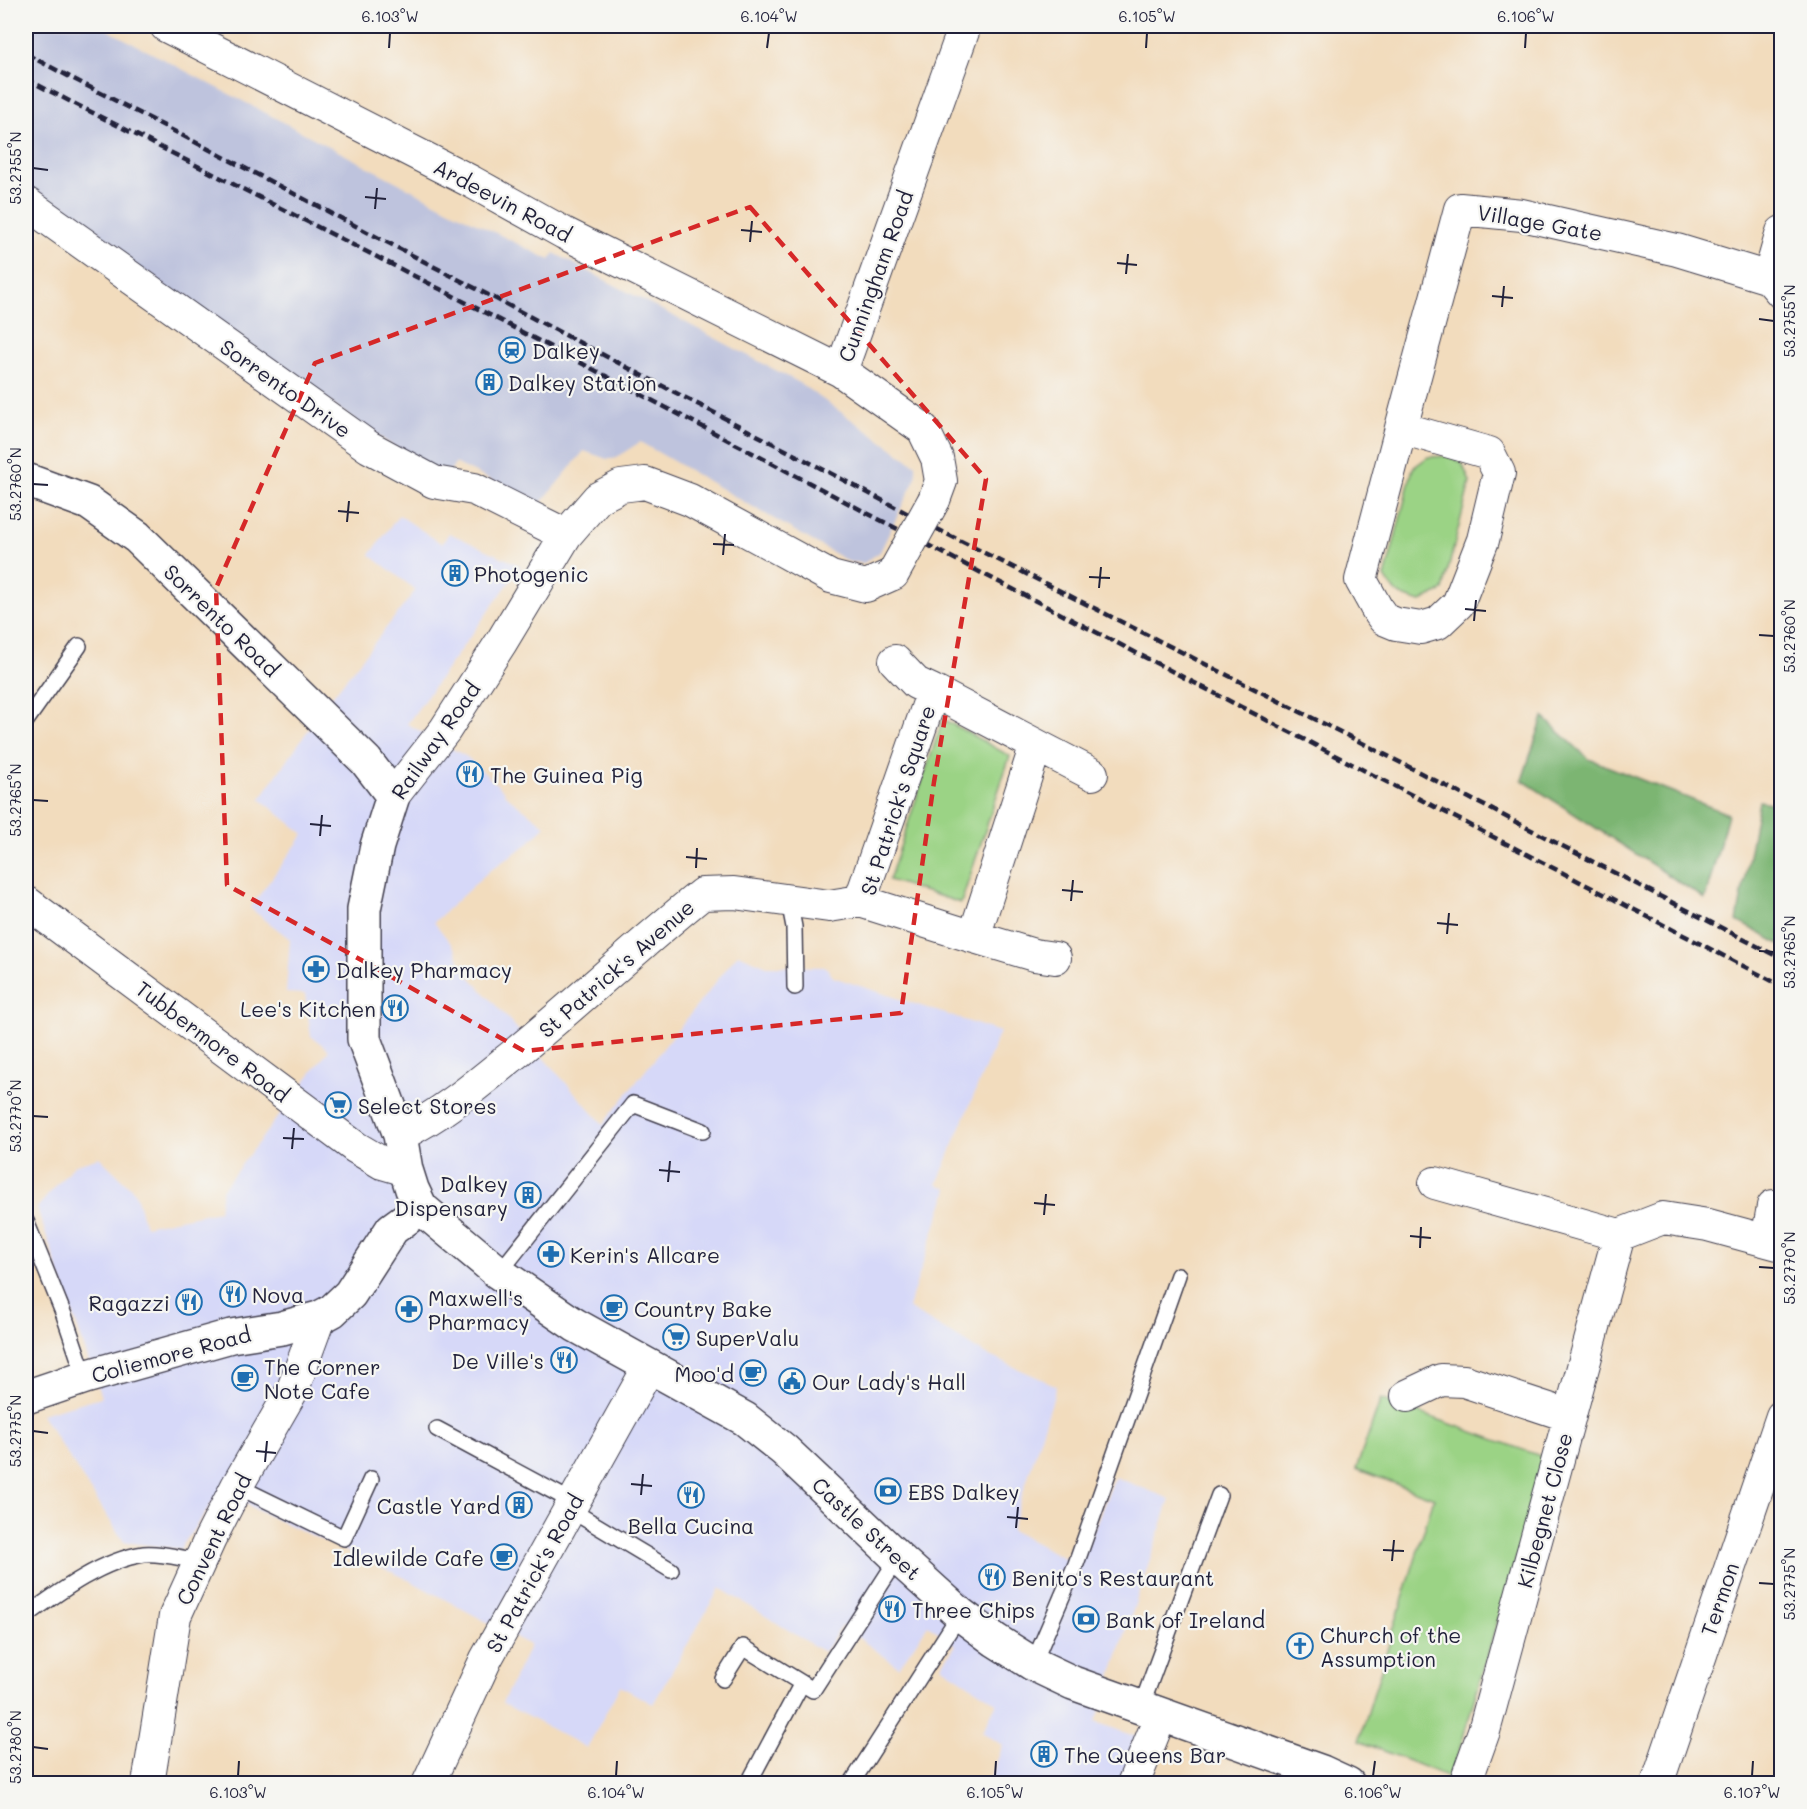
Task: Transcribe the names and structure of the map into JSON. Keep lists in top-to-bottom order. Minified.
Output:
{"streets":{"main road":["Sorrento Road","Railway Road","Coliemore Road","Castle Street"],"street":["Ardeevin Road","Village Gate","Cunningham Road","Sorrento Drive","St Patrick's Square","St Patrick's Avenue","Tubbermore Road","Kilbegnet Close","Convent Road","St Patrick's Road","Termon"]},"crossings":[["Ardeevin Road","Cunningham Road"],["Cunningham Road","Sorrento Drive"],["Cunningham Road","Railway Road"],["Sorrento Drive","Railway Road"],["Sorrento Road","Railway Road"],["Railway Road","St Patrick's Avenue"],["Railway Road","Tubbermore Road"],["Railway Road","Castle Street"],["St Patrick's Square","St Patrick's Avenue"],["Coliemore Road","Convent Road"],["Castle Street","St Patrick's Road"]],"places":{"station":["Dalkey"],"building":["Dalkey Station","Photogenic","Dalkey Dispensary","Castle Yard","The Queens Bar"],"restaurant":["The Guinea Pig","Lee's Kitchen","Nova","Ragazzi","De Ville's","Bella Cucina","Benito's Restaurant","Three Chips"],"pharmacy":["Dalkey Pharmacy","Kerin's Allcare","Maxwell's Pharmacy"],"supermarket":["Select Stores","SuperValu"],"cafe":["Country Bake","Moo'd","The Corner Note Cafe","Idlewilde Cafe"],"public building":["Our Lady's Hall"],"bank":["EBS Dalkey","Bank of Ireland"],"church":["Church of the Assumption"]},"coordinates":["6.103°W","6.104°W","6.105°W","6.106°W","53.2755°N","53.2760°N","53.2765°N","53.2770°N","53.2775°N","53.2780°N","6.107°W"]}
